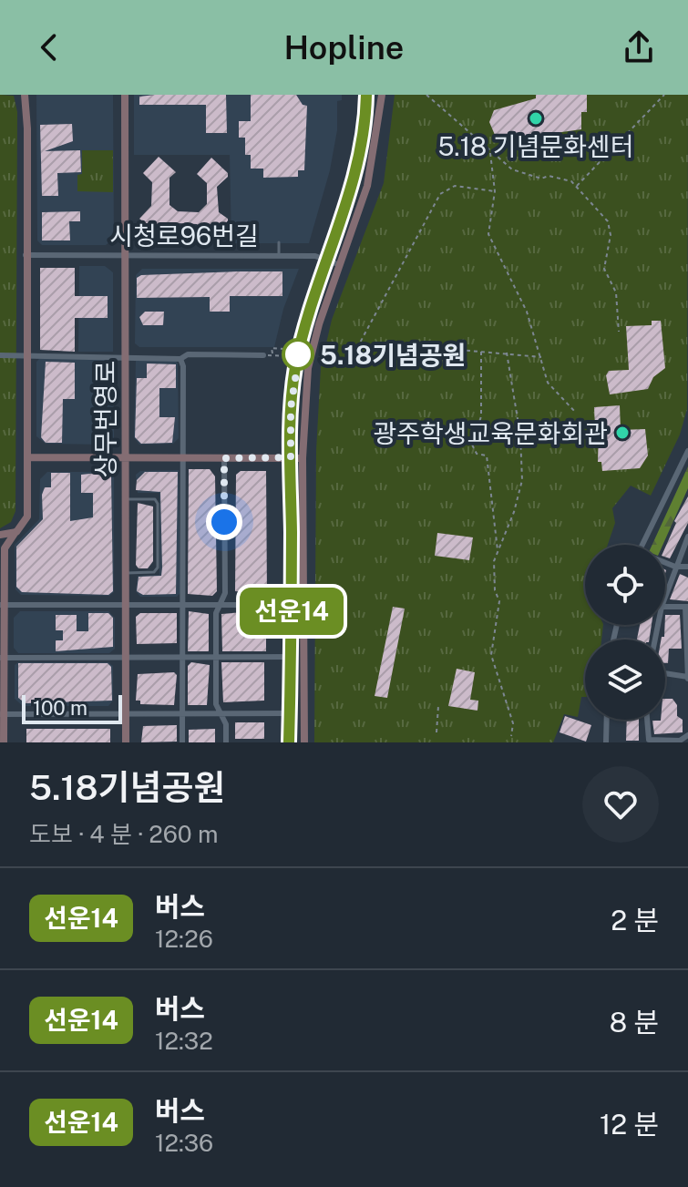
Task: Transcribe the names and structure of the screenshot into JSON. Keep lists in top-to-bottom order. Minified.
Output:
{"streets":{"street":["시청로96번길","상무번영로"]},"crossings":[["시청로96번길","상무번영로"]],"places":["5.18 기념문화센터","5.18기념공원","광주학생교육문화회관"],"lines":["bus line 선운14"],"scale_bar":"100 m","page":{"header":"Hopline","on_map":"선운14","scale":"100 m","heading":["5.18기념공원","도보 · 4 분 · 260 m"],"list":[{"mark":"선운14","name":"버스","note":"12:26","value":"2 분"},{"mark":"선운14","name":"버스","note":"12:32","value":"8 분"},{"mark":"선운14","name":"버스","note":"12:36","value":"12 분"}]}}
